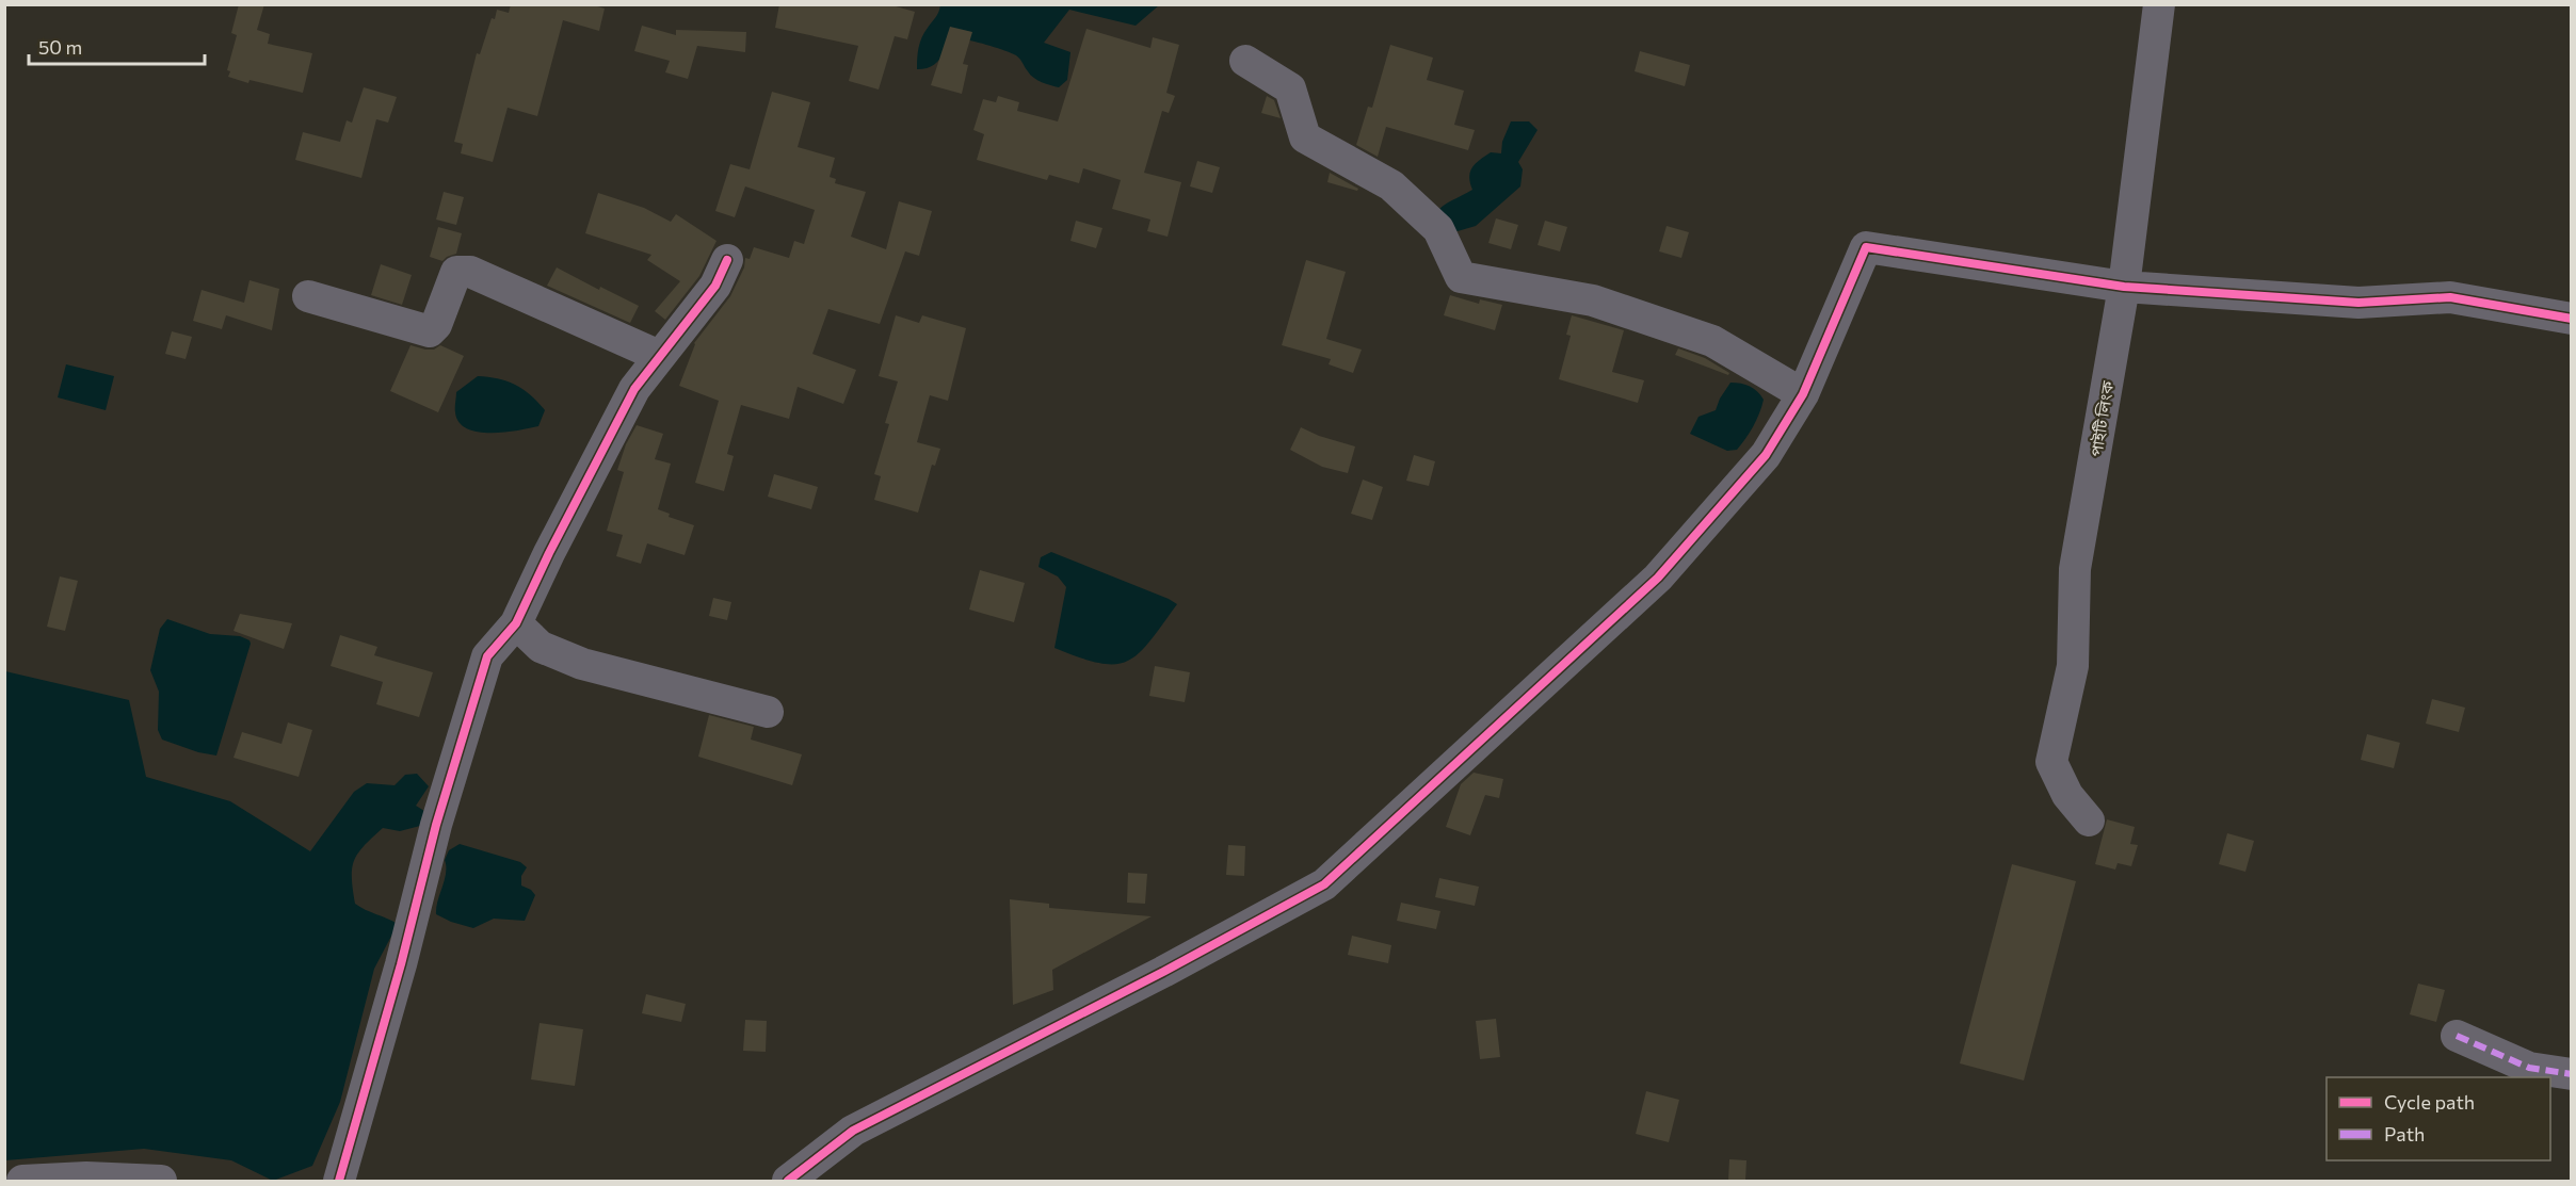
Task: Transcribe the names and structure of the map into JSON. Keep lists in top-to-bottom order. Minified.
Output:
{"streets":{"street":["পাইটি লিংক"]},"legend":["Cycle path","Path"],"scale_bar":"50 m"}
